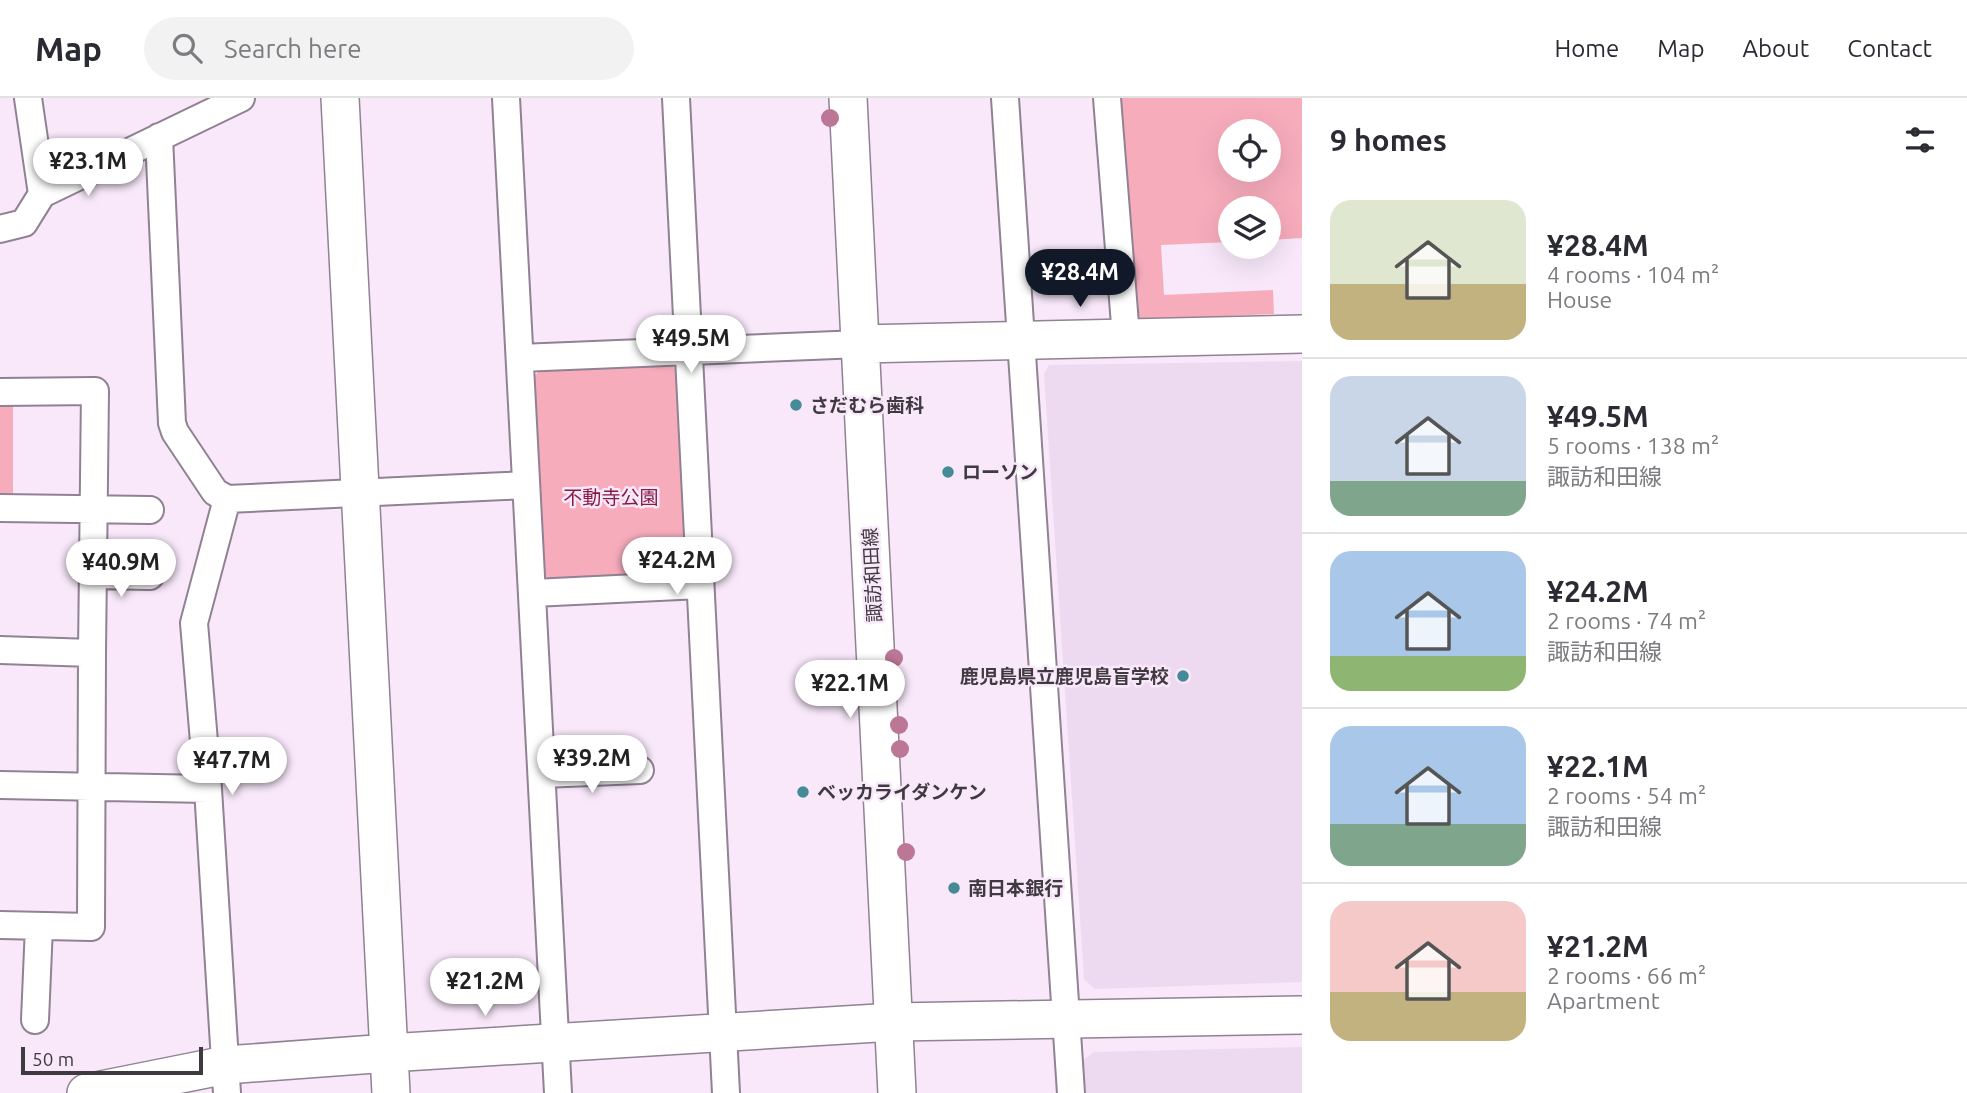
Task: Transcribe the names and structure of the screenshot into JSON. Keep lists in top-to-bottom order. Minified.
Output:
{"streets":{"street":["諏訪和田線"]},"parks":["不動寺公園"],"places":["さだむら歯科","ローソン","鹿児島県立鹿児島盲学校","ベッカライダンケン","南日本銀行"],"scale_bar":"50 m","page":{"header":"Map","search":"Search here","nav":["Home","Map","About","Contact"],"heading":"9 homes","price":["¥23.1M","¥28.4M","¥49.5M","¥24.2M","¥40.9M","¥22.1M","¥39.2M","¥47.7M","¥21.2M"],"list":[{"name":"¥28.4M","note":"4 rooms · 104 m² · House"},{"name":"¥49.5M","note":"5 rooms · 138 m² · 諏訪和田線"},{"name":"¥24.2M","note":"2 rooms · 74 m² · 諏訪和田線"},{"name":"¥22.1M","note":"2 rooms · 54 m² · 諏訪和田線"},{"name":"¥21.2M","note":"2 rooms · 66 m² · Apartment"}],"scale":"50 m"}}
